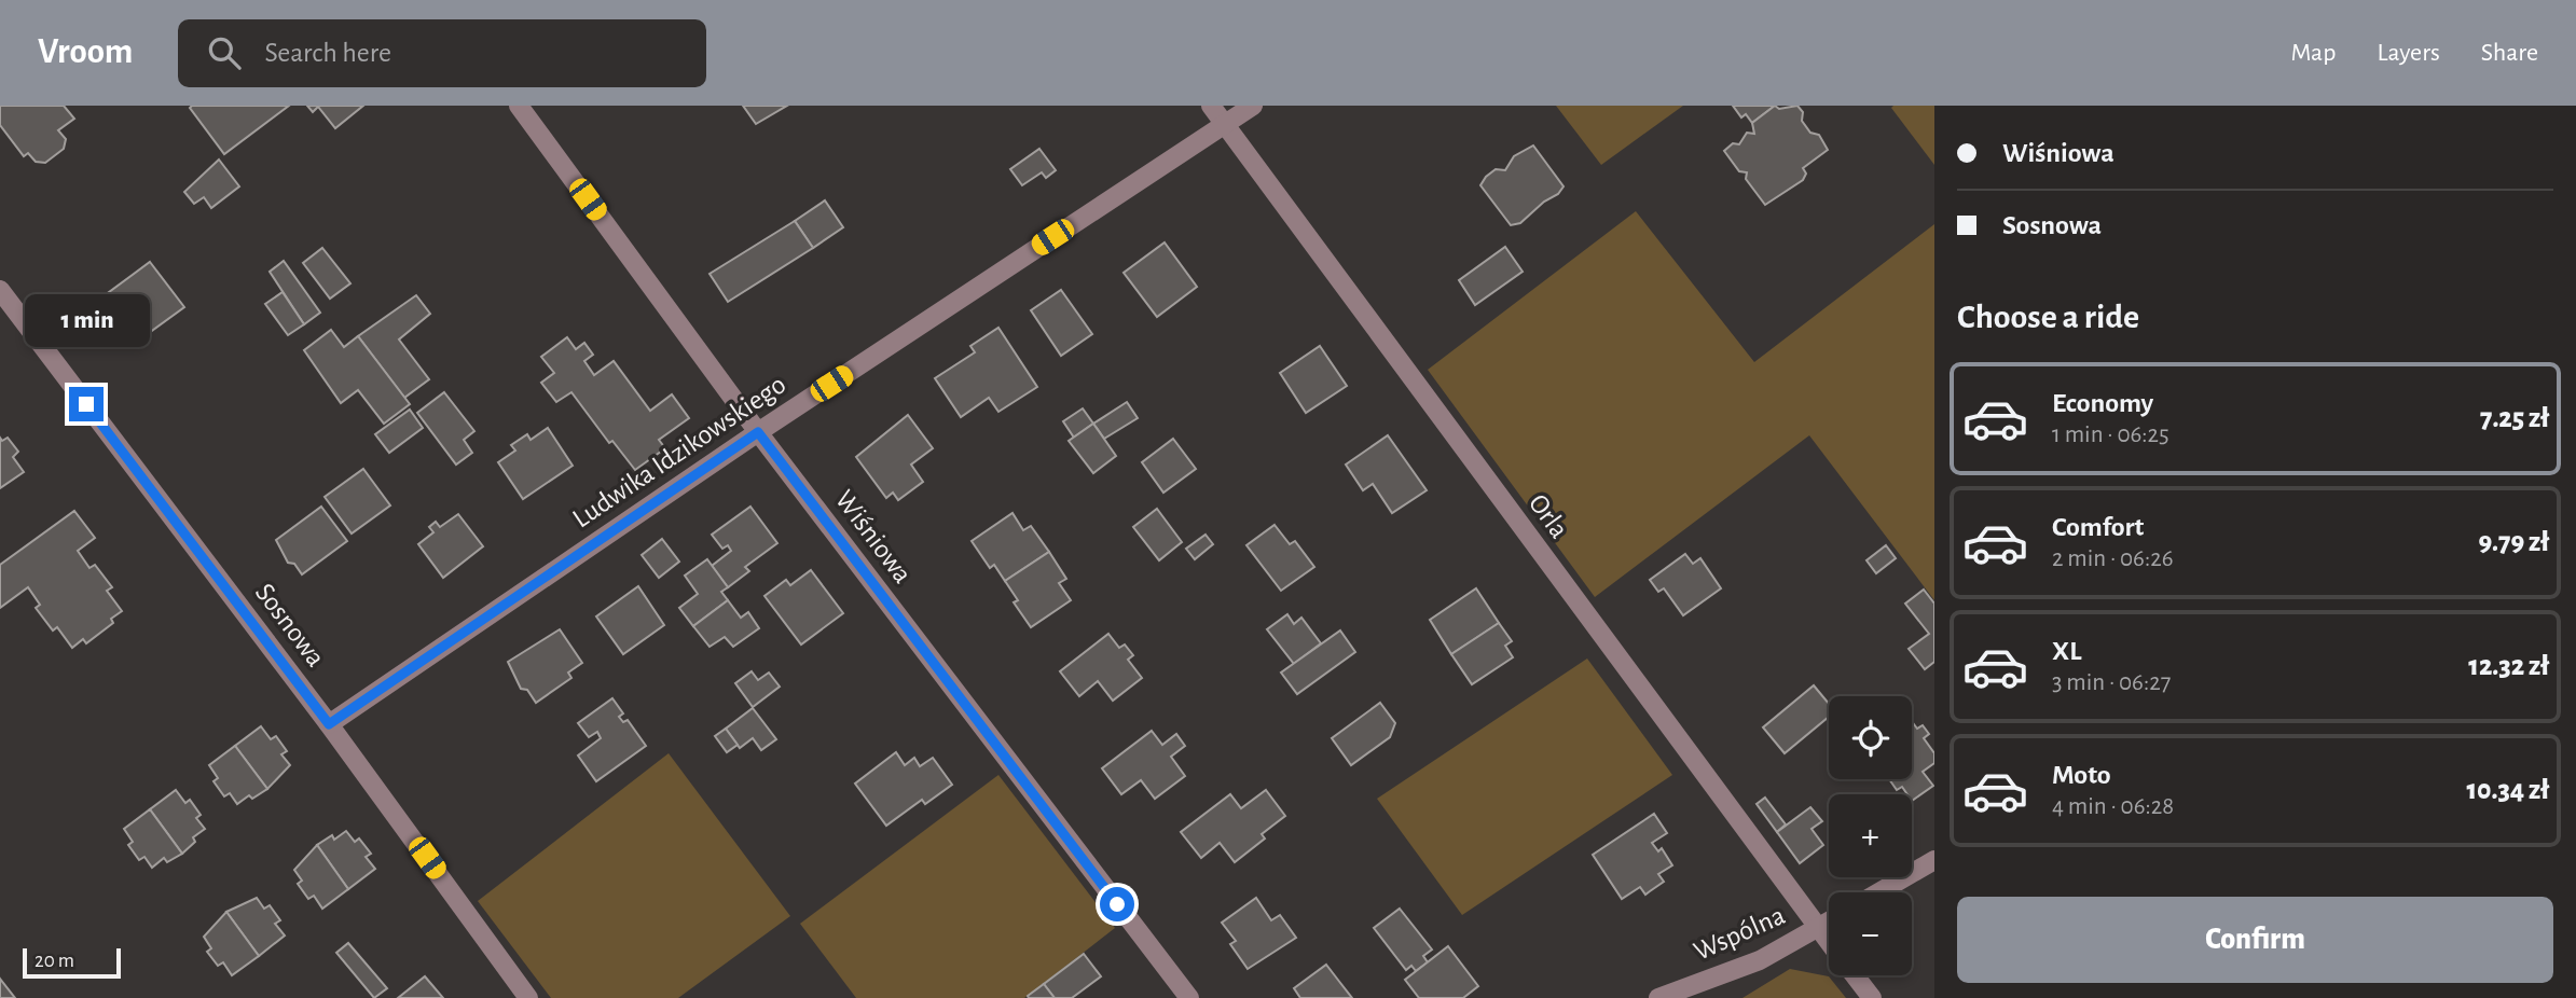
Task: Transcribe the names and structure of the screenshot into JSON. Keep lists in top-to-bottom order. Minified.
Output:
{"streets":{"street":["Ludwika Idzikowskiego","Orla","Wiśniowa","Sosnowa","Wspólna"]},"crossings":[["Ludwika Idzikowskiego","Orla"],["Ludwika Idzikowskiego","Wiśniowa"],["Ludwika Idzikowskiego","Sosnowa"],["Orla","Wspólna"]],"scale_bar":"20 m","page":{"header":"Vroom","search":"Search here","nav":["Map","Layers","Share"],"banner":["Wiśniowa","Sosnowa"],"heading":"Choose a ride","bubble":"1 min","list":[{"name":"Economy","note":"1 min · 06:25","value":"7.25 zł"},{"name":"Comfort","note":"2 min · 06:26","value":"9.79 zł"},{"name":"XL","note":"3 min · 06:27","value":"12.32 zł"},{"name":"Moto","note":"4 min · 06:28","value":"10.34 zł"}],"map_buttons":["+","−"],"buttons":"Confirm","scale":"20 m"}}
